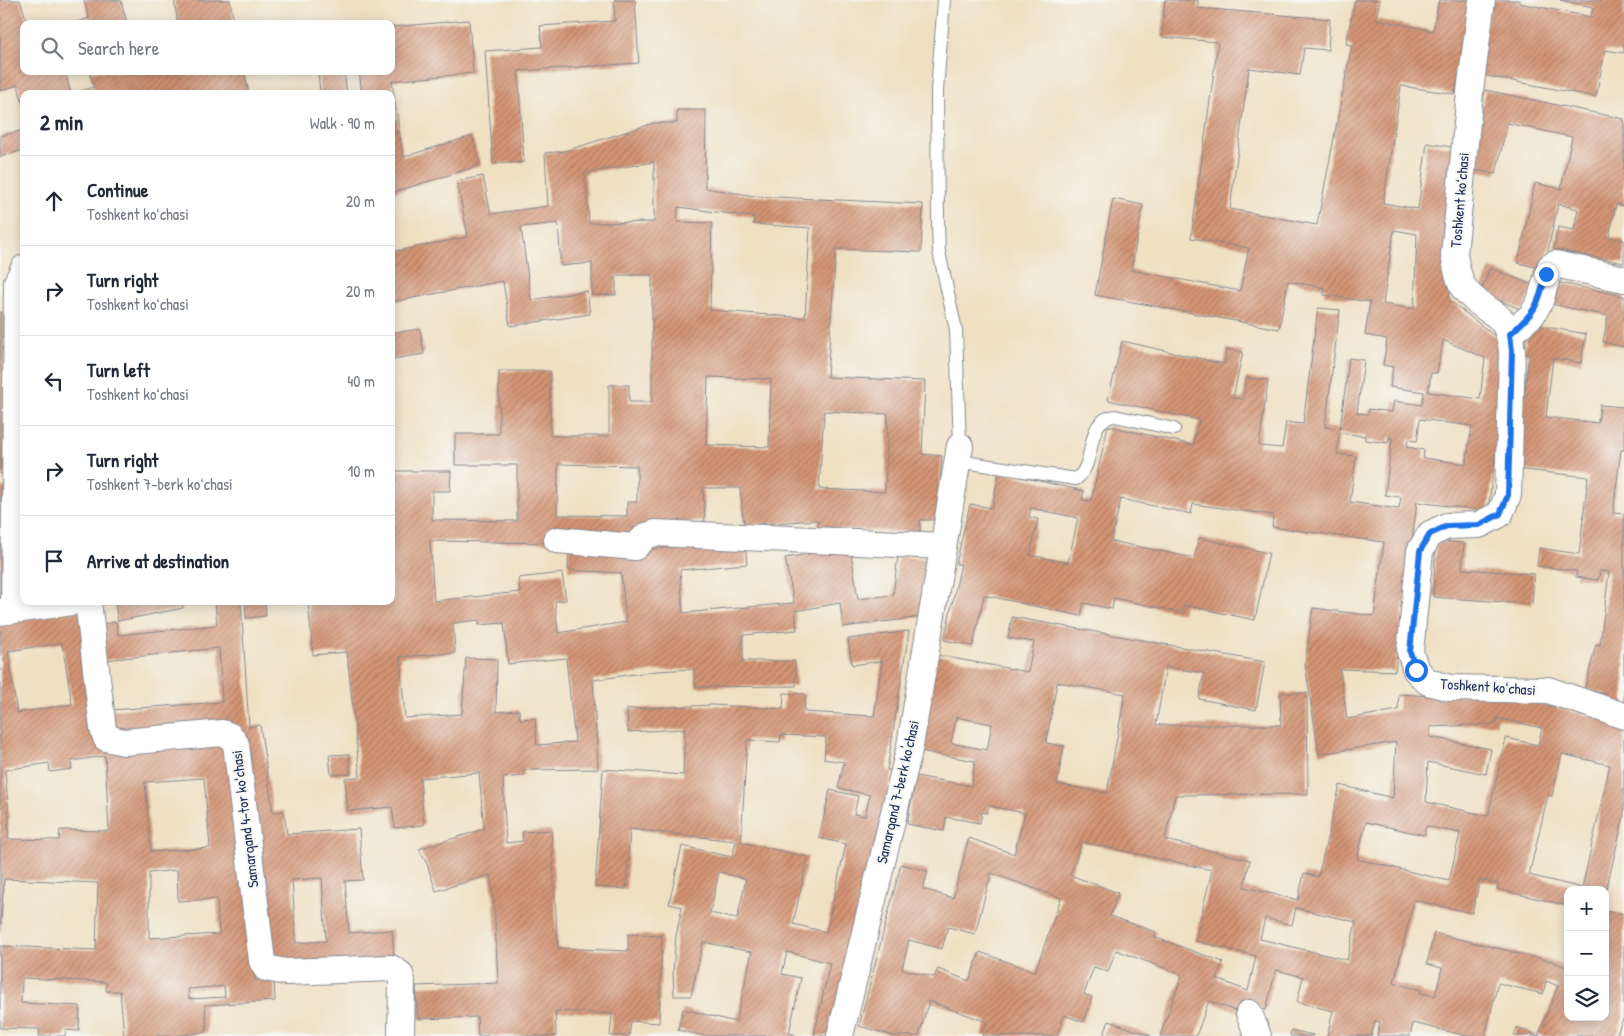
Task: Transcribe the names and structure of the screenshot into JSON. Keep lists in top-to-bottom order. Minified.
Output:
{"streets":{"street":["Toshkent koʻchasi","Samarqand 7-berk ko'chasi","Samarqand 4-tor koʻchasi"]},"page":{"search":"Search here","heading":["2 min","Walk · 90 m"],"list":[["Continue","Toshkent koʻchasi","20 m"],["Turn right","Toshkent koʻchasi","20 m"],["Turn left","Toshkent koʻchasi","40 m"],["Turn right","Toshkent 7-berk koʻchasi","10 m"],"Arrive at destination"],"map_buttons":["+","−"]}}
